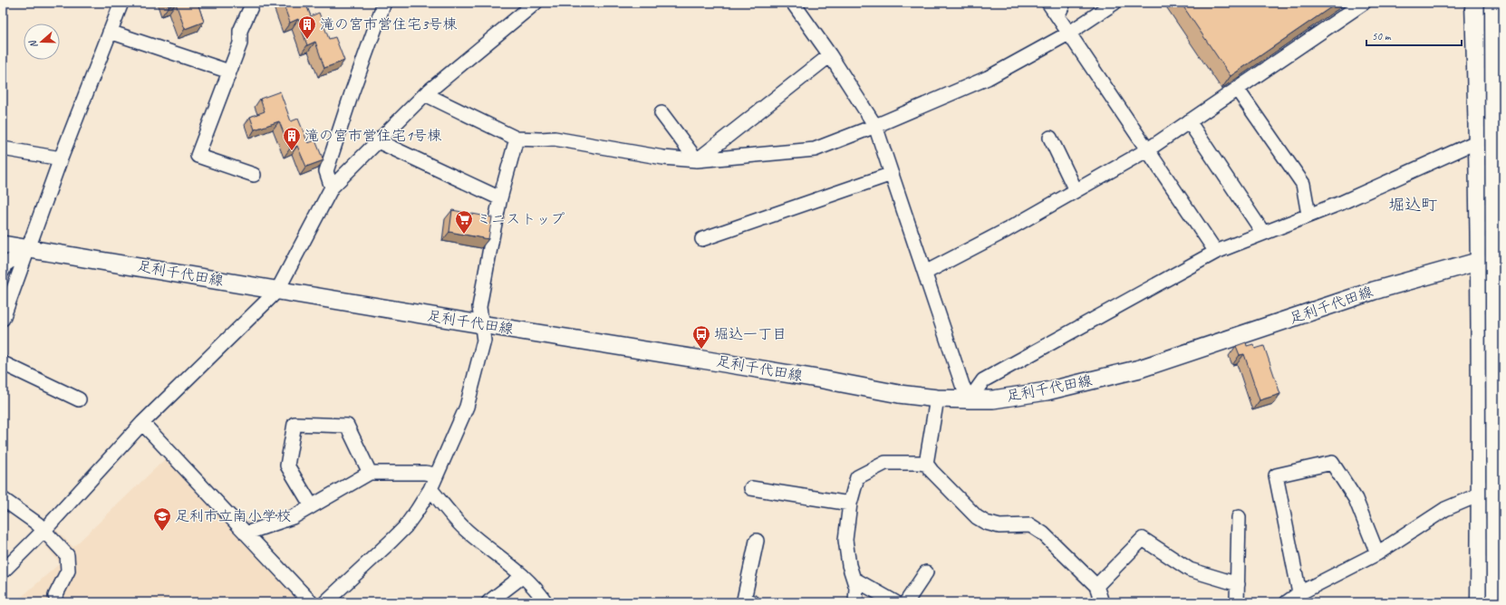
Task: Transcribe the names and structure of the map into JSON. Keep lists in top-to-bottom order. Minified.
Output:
{"streets":{"main road":["足利千代田線"]},"districts":["堀込町"],"places":{"building":["滝の宮市営住宅3号棟","滝の宮市営住宅1号棟"],"supermarket":["ミニストップ"],"bus stop":["堀込一丁目"],"school or university":["足利市立南小学校"]},"scale_bar":"50 m","north":"left"}
